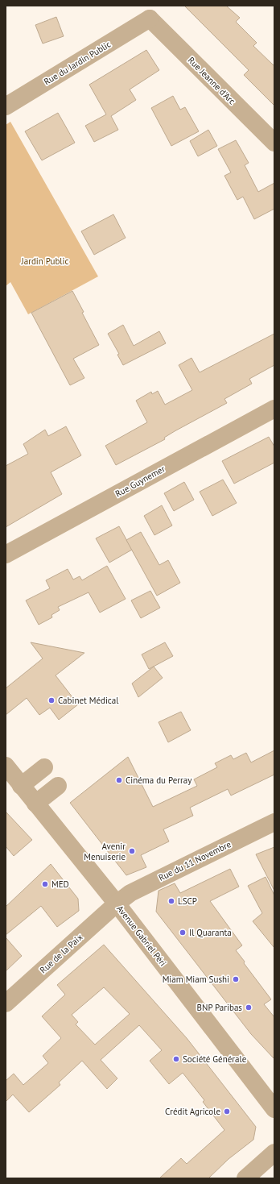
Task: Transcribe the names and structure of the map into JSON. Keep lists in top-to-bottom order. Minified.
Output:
{"streets":{"street":["Rue du Jardin Public","Rue Jeanne d'Arc","Rue Guynemer","Rue du 11 Novembre","Avenue Gabriel Péri","Rue de la Paix"]},"crossings":[["Rue du Jardin Public","Rue Jeanne d'Arc"],["Rue du 11 Novembre","Avenue Gabriel Péri"],["Rue du 11 Novembre","Rue de la Paix"],["Avenue Gabriel Péri","Rue de la Paix"]],"parks":["Jardin Public"],"places":["Cabinet Médical","Cinéma du Perray","Avenir Menuiserie","MED","LSCP","Il Quaranta","Miam Miam Sushi","BNP Paribas","Société Générale","Crédit Agricole"]}
